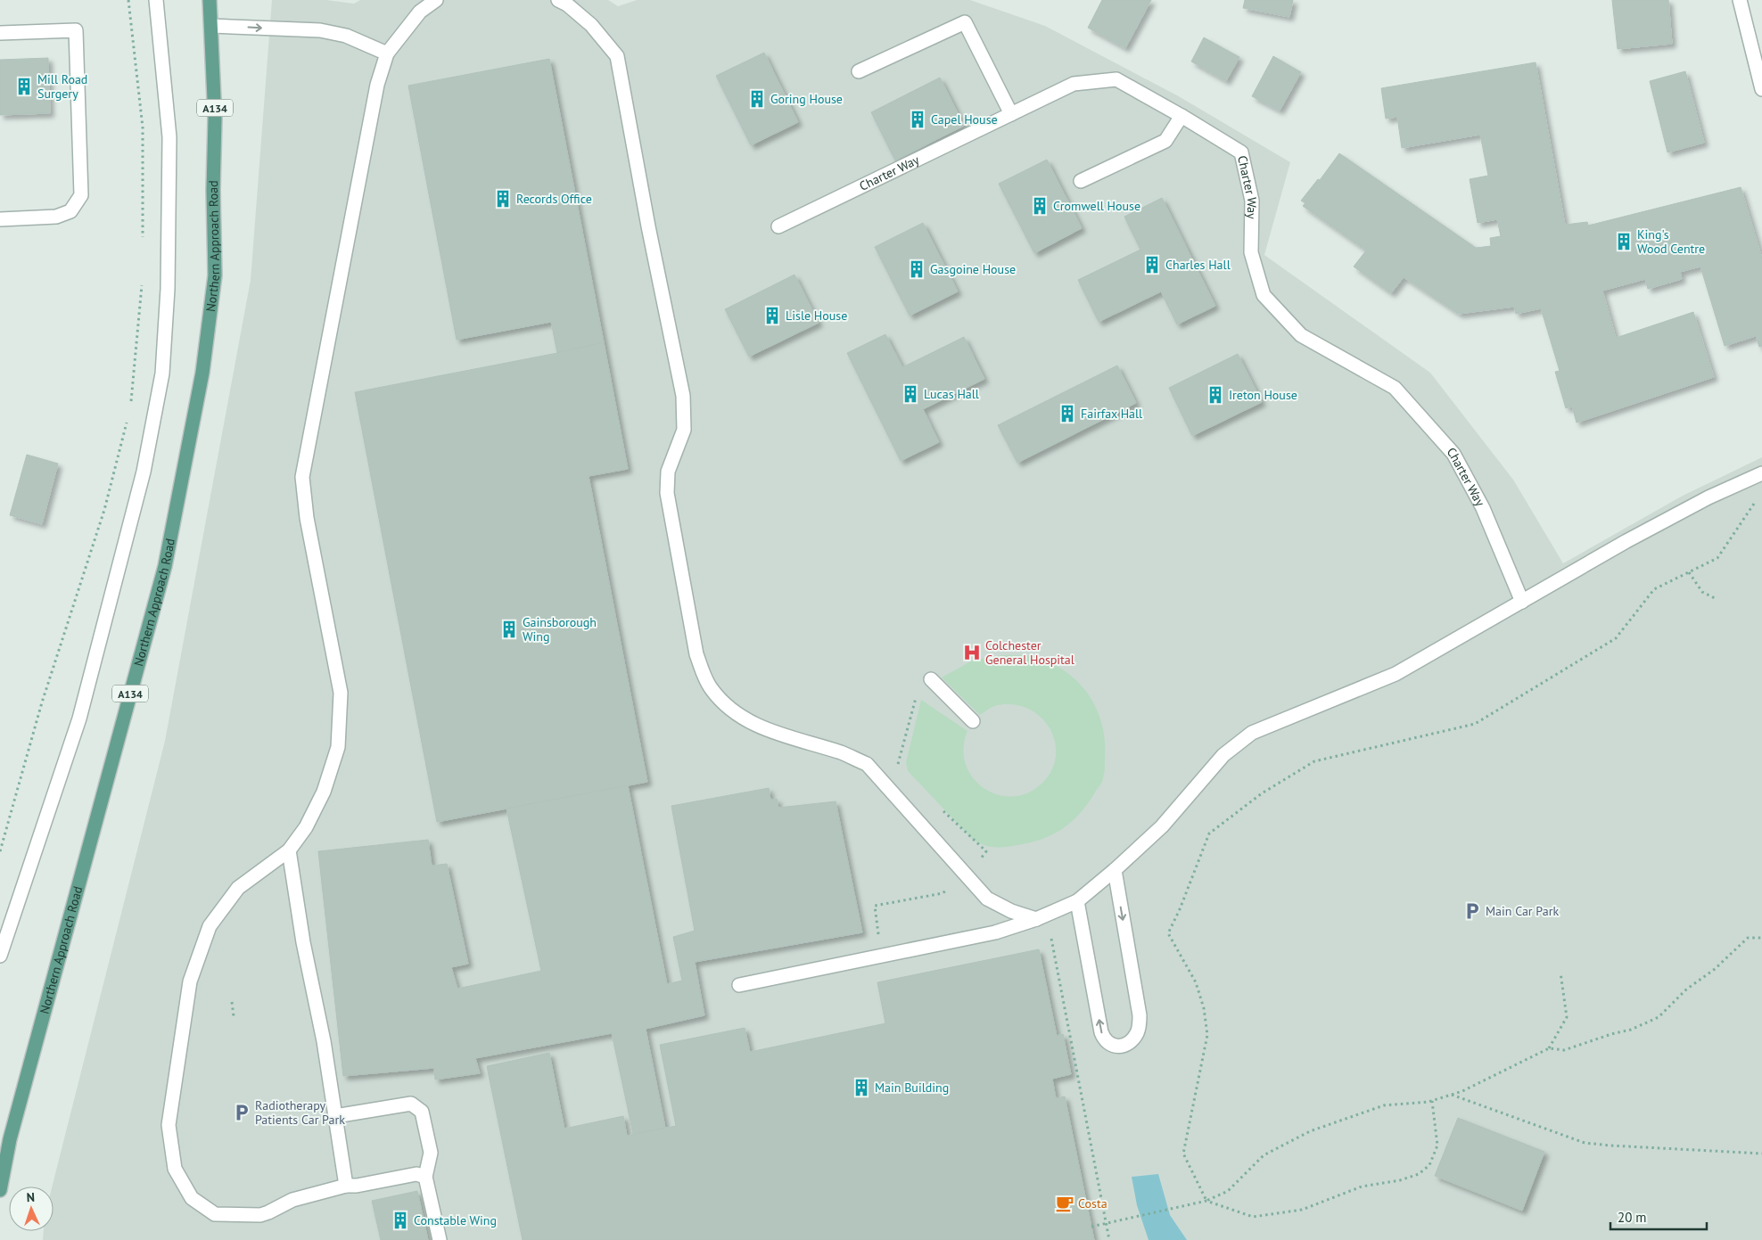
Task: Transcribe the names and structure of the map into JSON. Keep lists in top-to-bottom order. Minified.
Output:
{"streets":{"main road":["A134","Northern Approach Road"],"street":["Charter Way"]},"places":{"building":["Mill Road Surgery","Goring House","Capel House","Records Office","Cromwell House","King's Wood Centre","Charles Hall","Gasgoine House","Lisle House","Lucas Hall","Ireton House","Fairfax Hall","Gainsborough Wing","Main Building","Constable Wing"],"hospital":["Colchester General Hospital"],"parking":["Main Car Park","Radiotherapy Patients Car Park"],"cafe":["Costa"]},"scale_bar":"20 m","north":"top"}
